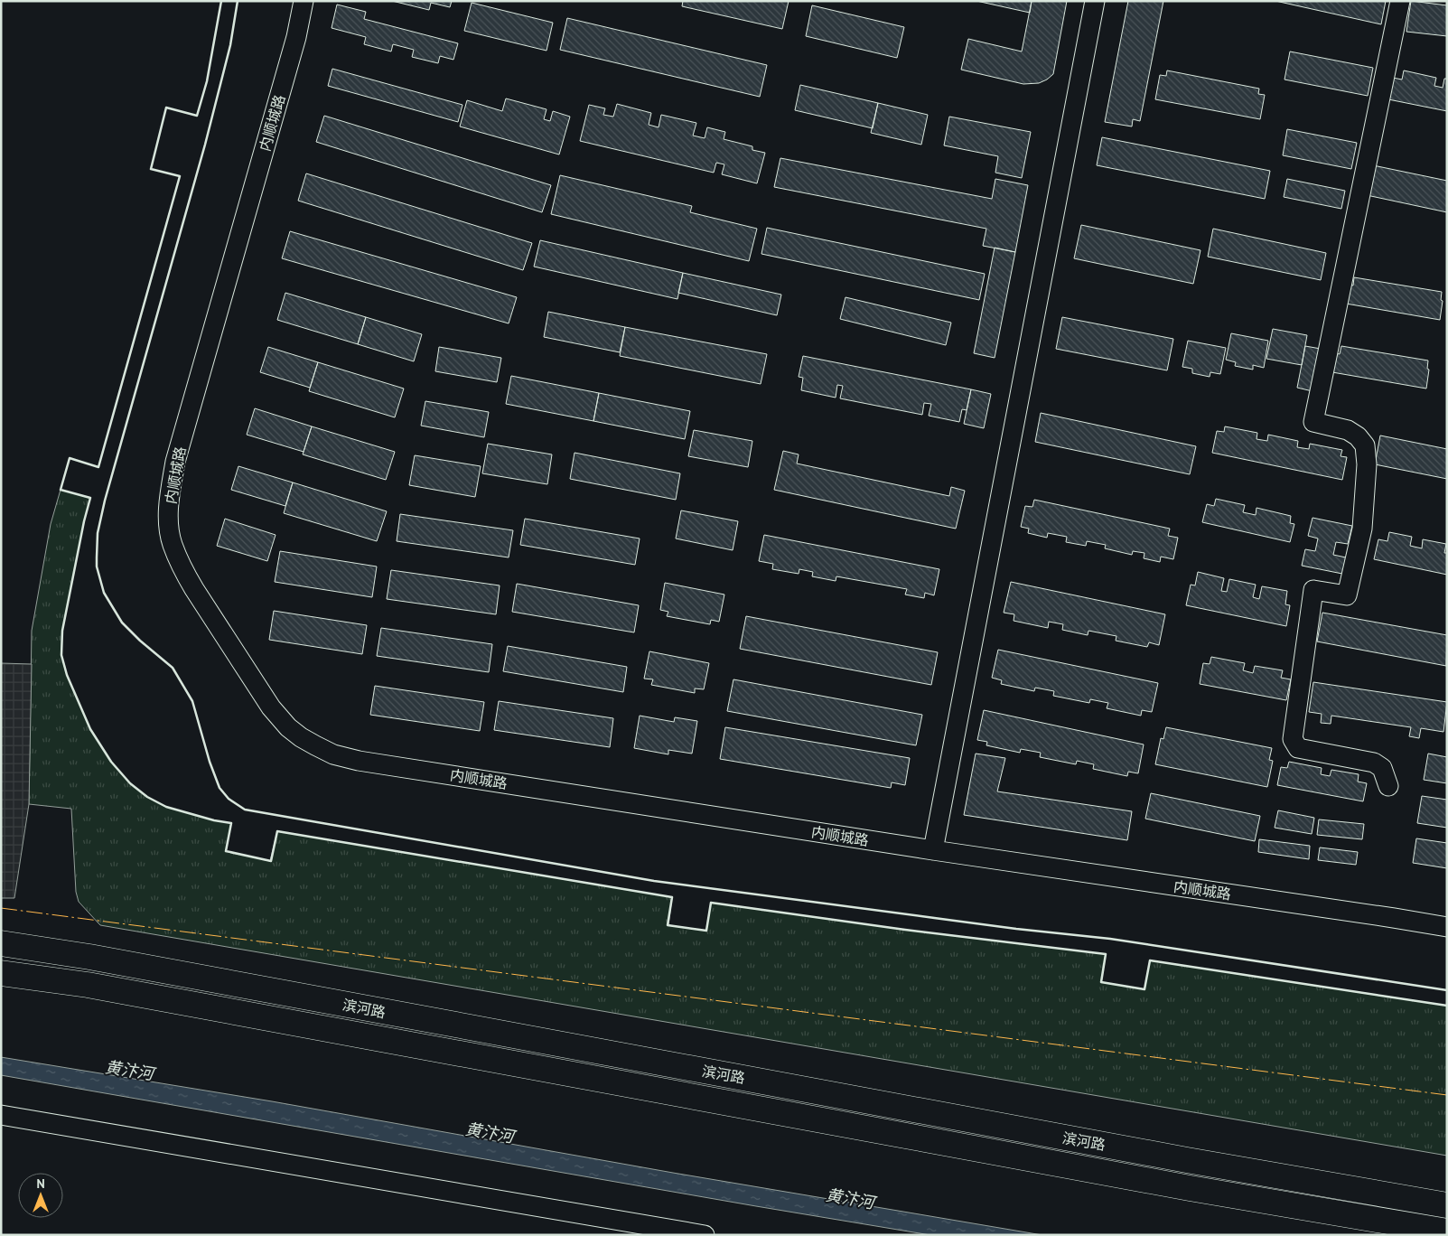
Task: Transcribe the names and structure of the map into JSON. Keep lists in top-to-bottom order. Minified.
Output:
{"streets":{"main road":["滨河路"],"street":["内顺城路"]},"water":["黄汴河"],"north":"top"}
